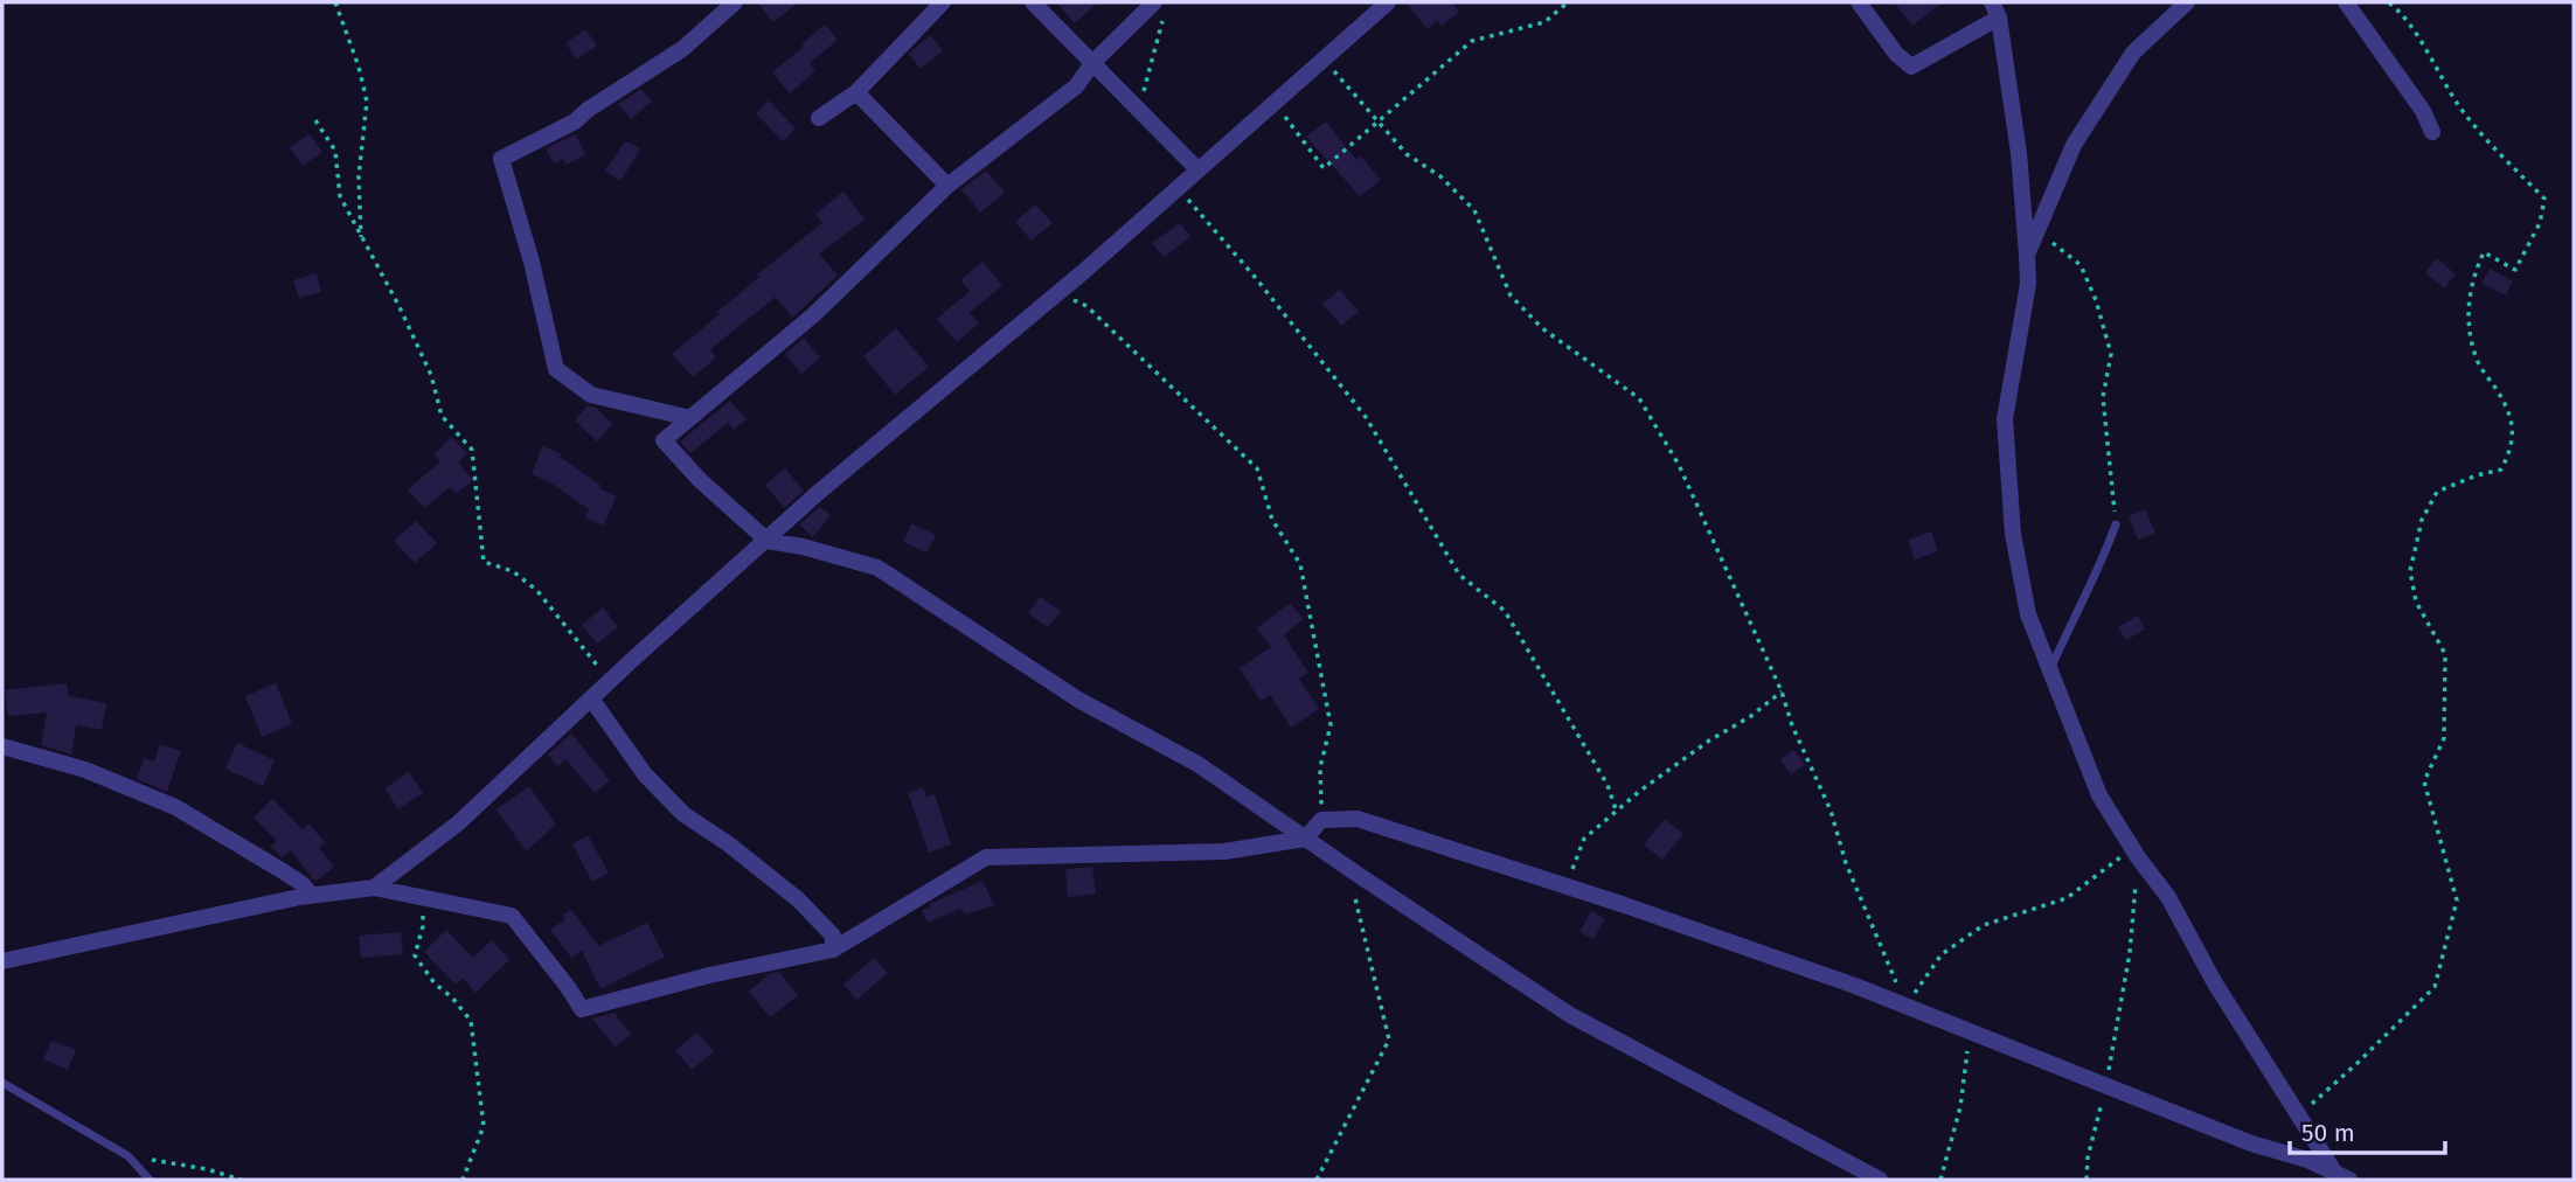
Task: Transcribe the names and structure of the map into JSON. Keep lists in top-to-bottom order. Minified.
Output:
{"scale_bar":"50 m"}
